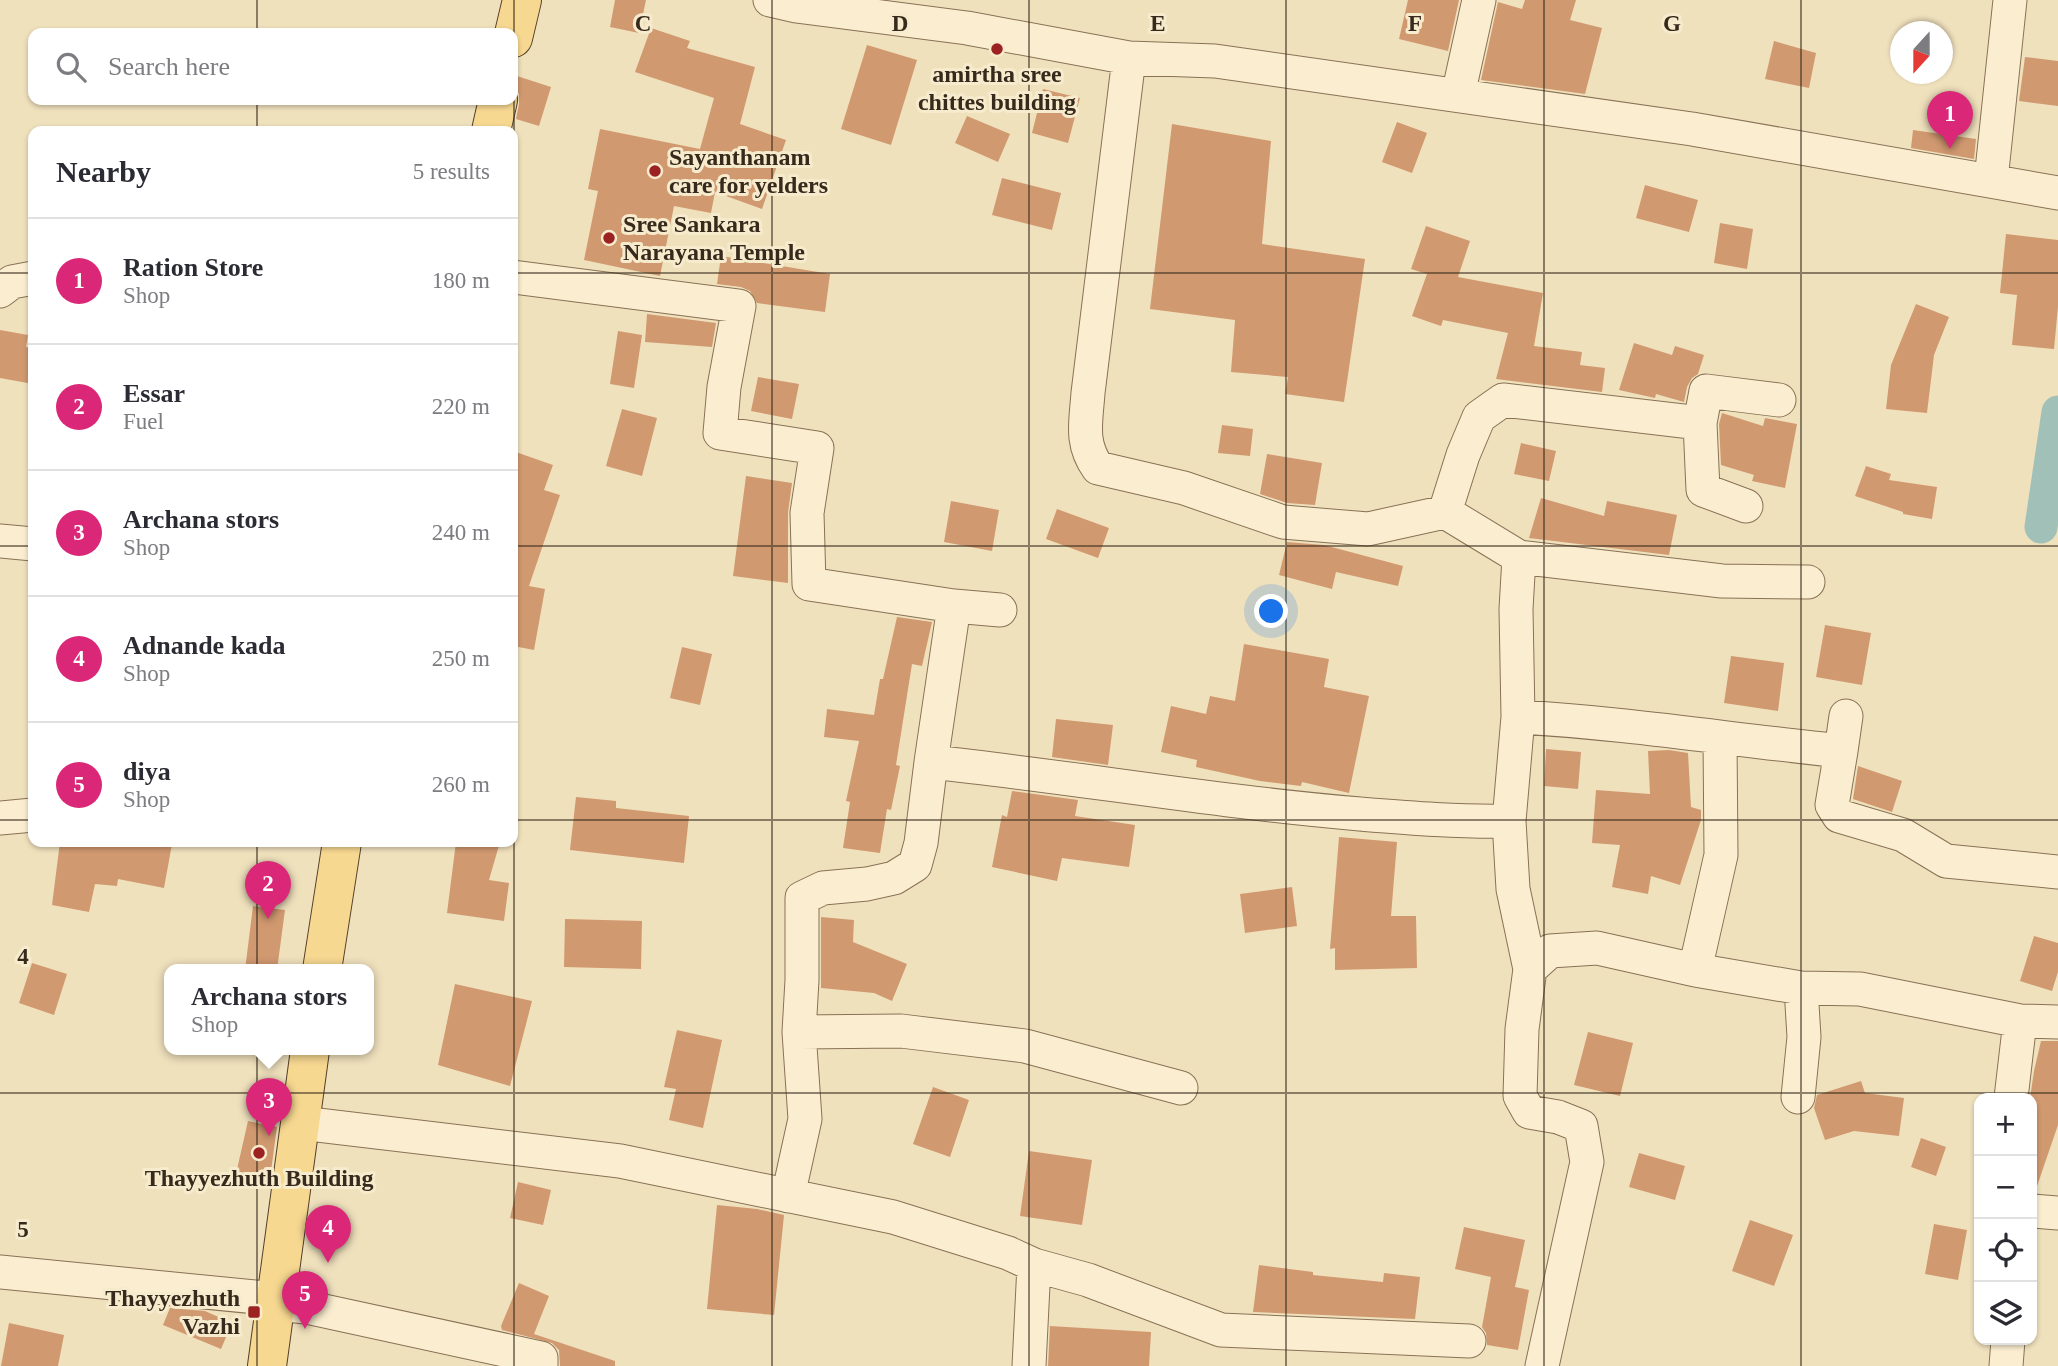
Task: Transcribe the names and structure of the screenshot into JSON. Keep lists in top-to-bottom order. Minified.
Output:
{"places":{"other":["amirtha sree chittes building","Sayanthanam care for yelders","Sree Sankara Narayana Temple","Thayyezhuth Building"],"transit":["Thayyezhuth Vazhi"]},"north":"bottom","page":{"search":"Search here","pins":["1","2","3","4","5"],"heading":["Nearby","5 results"],"list":[{"mark":"1","name":"Ration Store","note":"Shop","value":"180 m"},{"mark":"2","name":"Essar","note":"Fuel","value":"220 m"},{"mark":"3","name":"Archana stors","note":"Shop","value":"240 m"},{"mark":"4","name":"Adnande kada","note":"Shop","value":"250 m"},{"mark":"5","name":"diya","note":"Shop","value":"260 m"}],"popup":["Archana stors","Shop"],"map_buttons":["+","−"]},"grid":{"columns":["C","D","E","F","G"],"rows":["4","5"]}}
